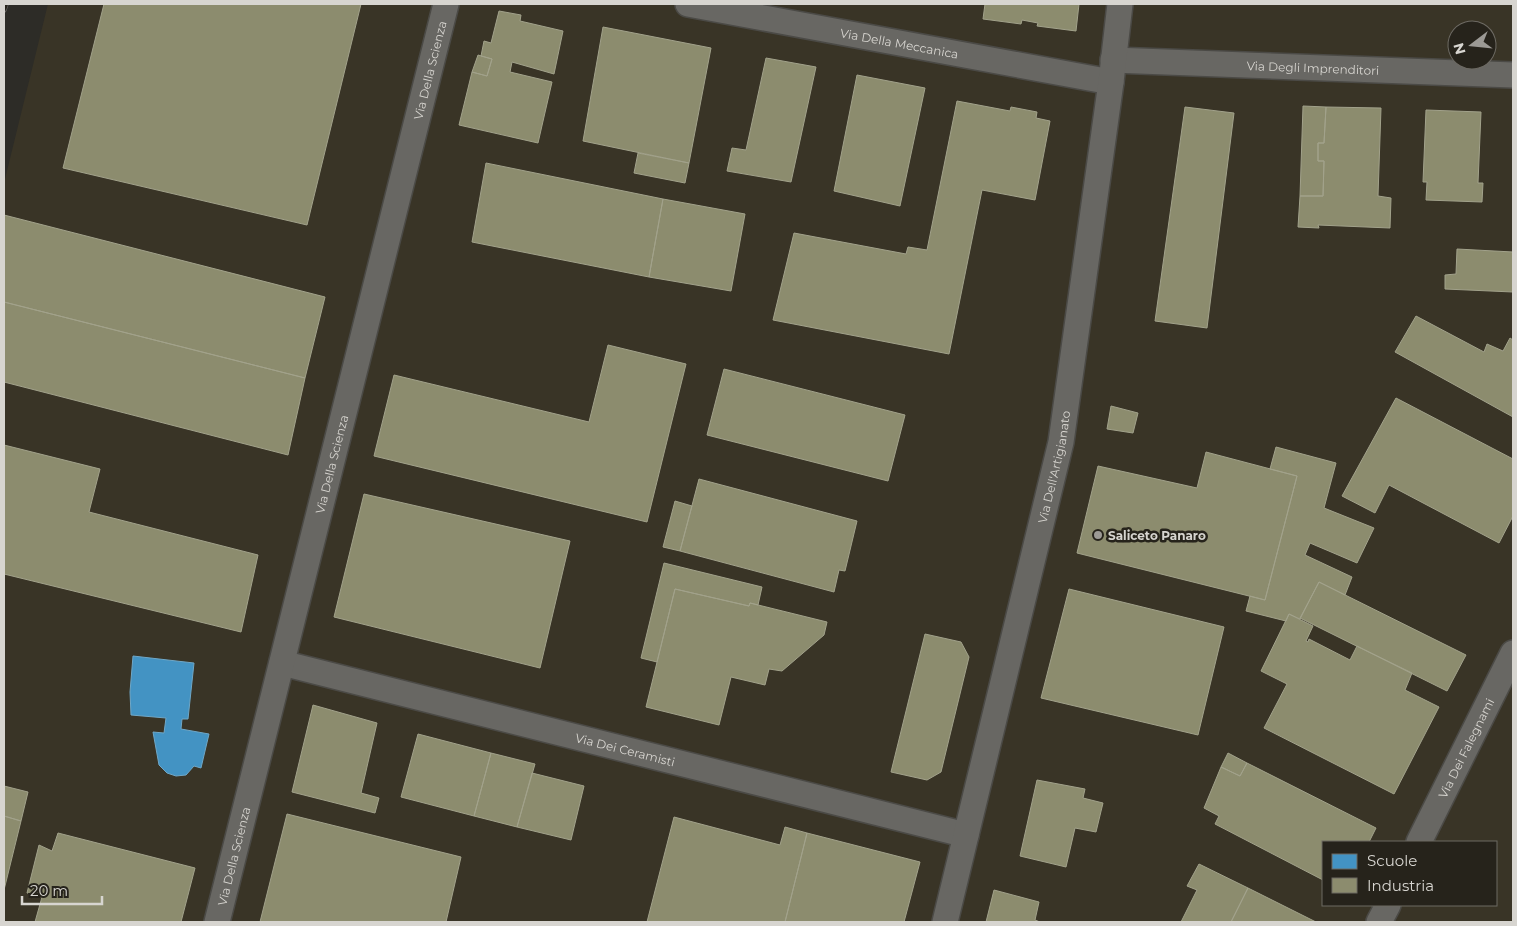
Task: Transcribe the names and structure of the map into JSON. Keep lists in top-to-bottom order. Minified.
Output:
{"streets":{"street":["Via Della Meccanica","Via Degli Imprenditori","Via Della Scienza","Via Dell'Artigianato","Via Dei Falegnami","Via Dei Ceramisti"]},"crossings":[["Via Della Meccanica","Via Degli Imprenditori"],["Via Della Meccanica","Via Dell'Artigianato"],["Via Degli Imprenditori","Via Dell'Artigianato"],["Via Della Scienza","Via Dei Ceramisti"],["Via Dell'Artigianato","Via Dei Ceramisti"]],"places":["Saliceto Panaro"],"legend":["Scuole","Industria"],"scale_bar":"20 m","north":"left"}
